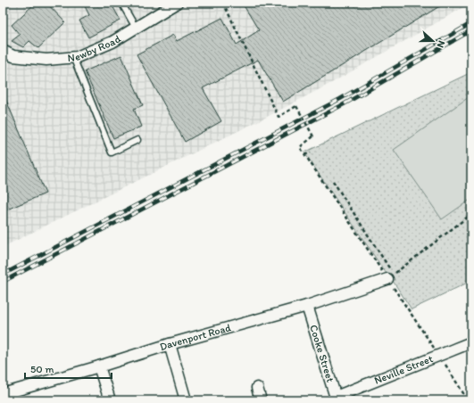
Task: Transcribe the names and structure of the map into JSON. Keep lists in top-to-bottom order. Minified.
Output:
{"streets":{"street":["Newby Road","Davenport Road","Cooke Street","Neville Street"]},"crossings":[["Davenport Road","Cooke Street"],["Cooke Street","Neville Street"]],"scale_bar":"50 m","north":"right"}
